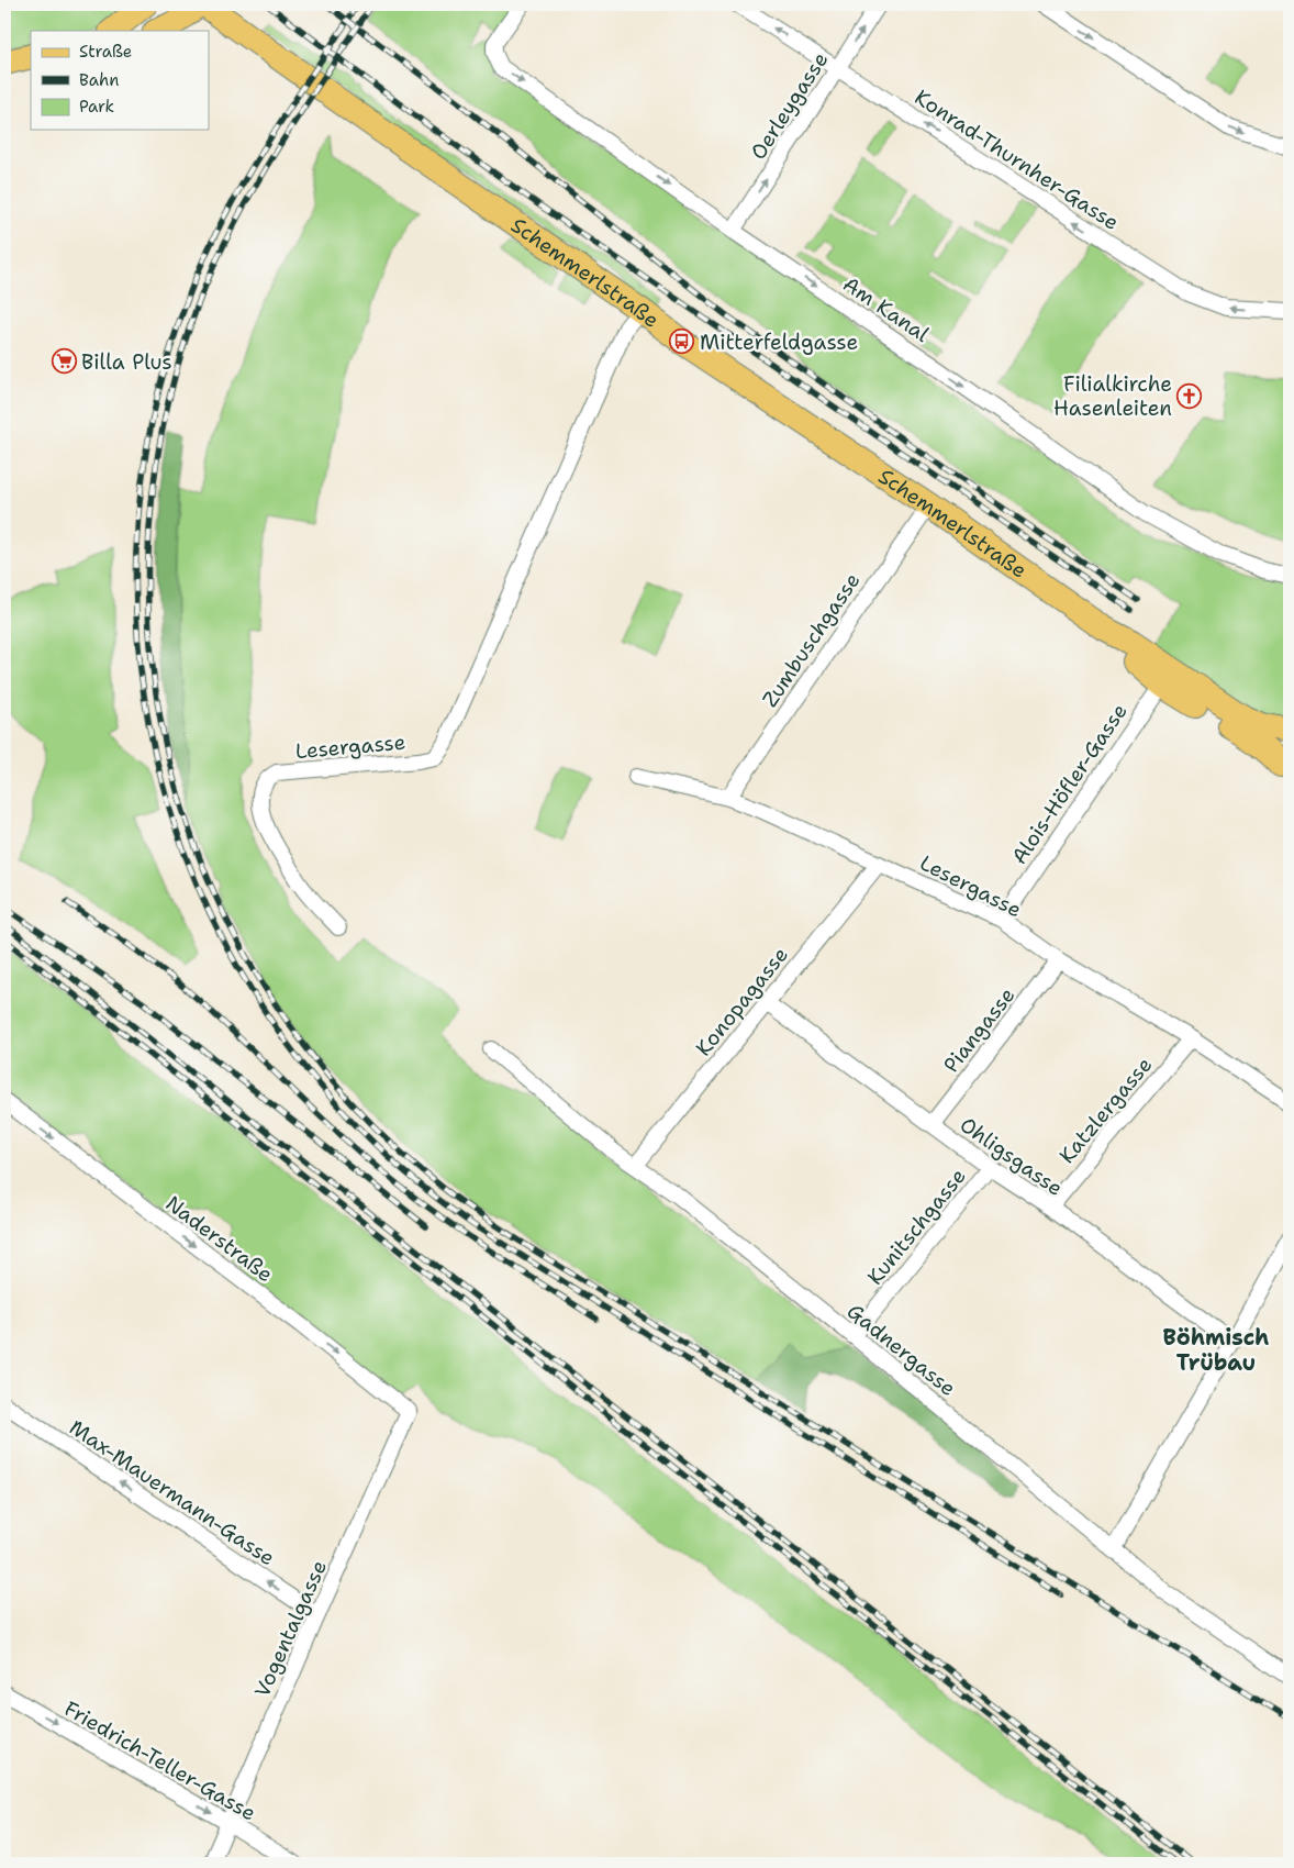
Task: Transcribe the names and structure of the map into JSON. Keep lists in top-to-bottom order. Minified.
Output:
{"streets":{"main road":["Schemmerlstraße"],"street":["Oerleygasse","Konrad-Thurnher-Gasse","Am Kanal","Zumbuschgasse","Lesergasse","Alois-Höfler-Gasse","Konopagasse","Piangasse","Katzlergasse","Ohligsgasse","Kunitschgasse","Naderstraße","Gadnergasse","Max-Mauermann-Gasse","Vogentalgasse","Friedrich-Teller-Gasse"]},"crossings":[["Oerleygasse","Konrad-Thurnher-Gasse"],["Oerleygasse","Am Kanal"],["Schemmerlstraße","Zumbuschgasse"],["Schemmerlstraße","Lesergasse"],["Schemmerlstraße","Alois-Höfler-Gasse"],["Zumbuschgasse","Lesergasse"],["Lesergasse","Alois-Höfler-Gasse"],["Lesergasse","Konopagasse"],["Lesergasse","Piangasse"],["Lesergasse","Katzlergasse"],["Konopagasse","Ohligsgasse"],["Konopagasse","Gadnergasse"],["Piangasse","Ohligsgasse"],["Katzlergasse","Ohligsgasse"],["Ohligsgasse","Kunitschgasse"],["Kunitschgasse","Gadnergasse"],["Naderstraße","Vogentalgasse"],["Max-Mauermann-Gasse","Vogentalgasse"],["Vogentalgasse","Friedrich-Teller-Gasse"]],"one_way":["Oerleygasse","Konrad-Thurnher-Gasse","Am Kanal","Naderstraße","Max-Mauermann-Gasse","Friedrich-Teller-Gasse"],"districts":["Böhmisch Trübau"],"places":{"bus stop":["Mitterfeldgasse"],"supermarket":["Billa Plus"],"church":["Filialkirche Hasenleiten"]},"legend":["Straße","Bahn","Park"]}
